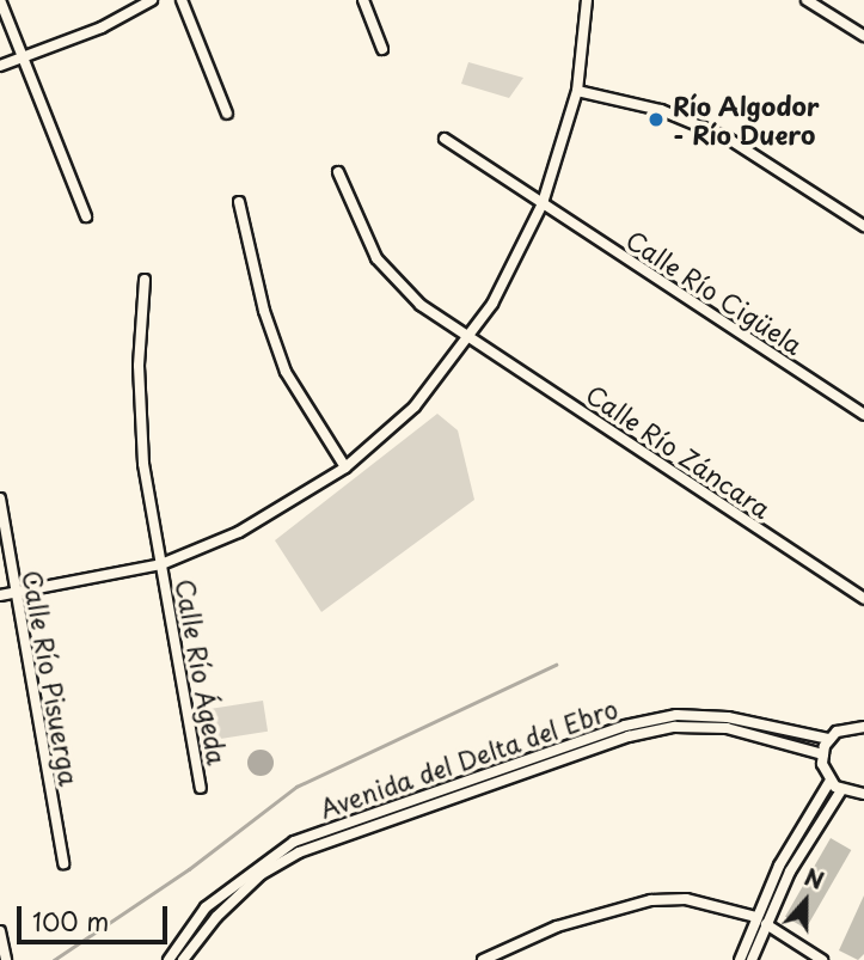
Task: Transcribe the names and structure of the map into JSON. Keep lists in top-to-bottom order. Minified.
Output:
{"streets":{"street":["Calle Río Cigüela","Calle Río Záncara","Calle Río Ágeda","Calle Río Pisuerga","Avenida del Delta del Ebro"]},"places":["Río Algodor - Río Duero"],"scale_bar":"100 m","north":"top"}
